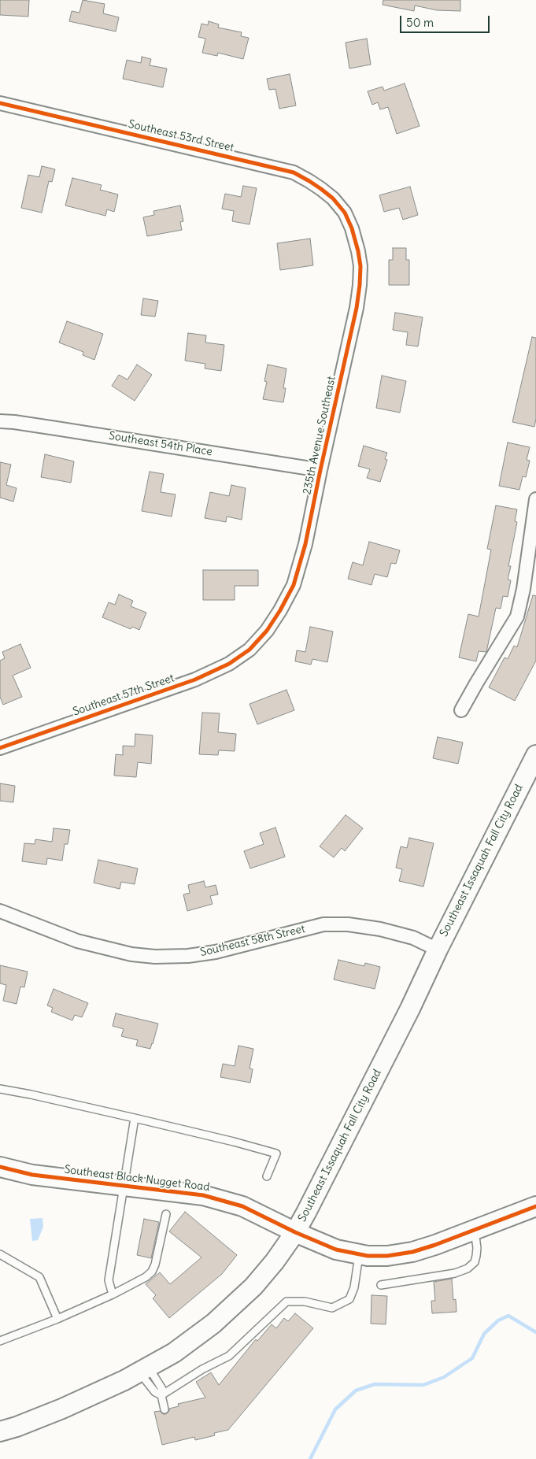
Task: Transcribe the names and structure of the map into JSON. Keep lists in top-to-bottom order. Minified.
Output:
{"streets":{"main road":["Southeast Issaquah Fall City Road","Southeast Black Nugget Road"],"street":["Southeast 53rd Street","235th Avenue Southeast","Southeast 54th Place","Southeast 57th Street","Southeast 58th Street"]},"crossings":[["Southeast 53rd Street","235th Avenue Southeast"],["235th Avenue Southeast","Southeast 54th Place"],["235th Avenue Southeast","Southeast 57th Street"],["Southeast Issaquah Fall City Road","Southeast 58th Street"],["Southeast Issaquah Fall City Road","Southeast Black Nugget Road"]],"scale_bar":"50 m"}
